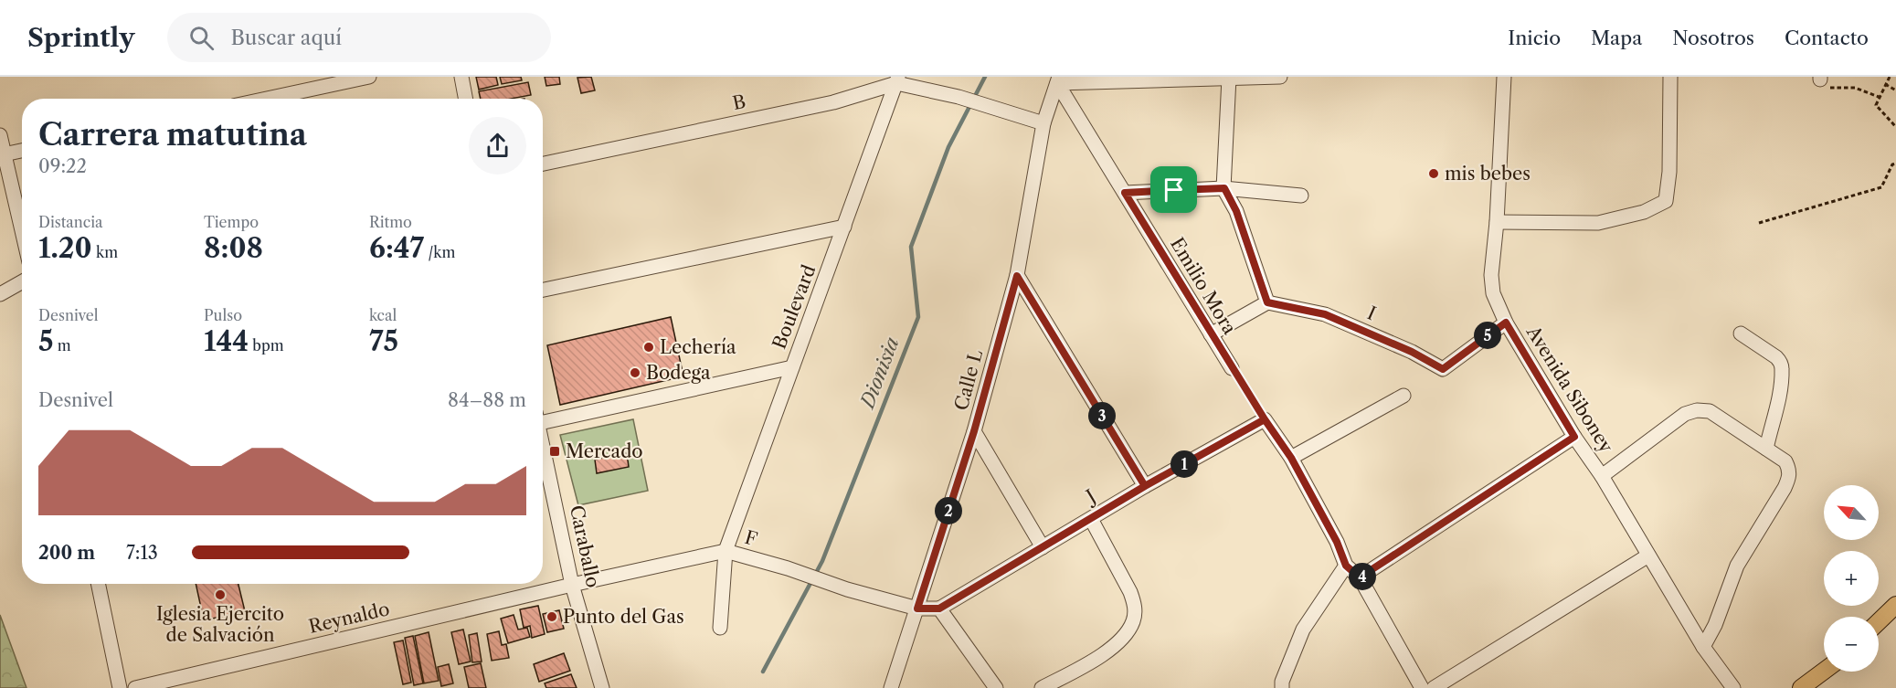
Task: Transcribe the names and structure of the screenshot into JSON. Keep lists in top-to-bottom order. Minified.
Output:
{"streets":{"street":["B","Emilio Mora","Boulevard","I","Calle L","Avenida Siboney","J","F","Caraballo","Reynaldo"]},"crossings":[["B","Boulevard"],["B","Calle L"],["Emilio Mora","Calle L"],["Boulevard","F"],["I","Avenida Siboney"],["Calle L","F"],["J","F"],["F","Caraballo"],["F","Reynaldo"],["Caraballo","Reynaldo"]],"water":["Dionisia"],"places":{"other":["mis bebes","Lechería","Bodega","Iglesia Ejercito de Salvación","Punto del Gas"],"transit":["Mercado"]},"north":"top left","page":{"header":"Sprintly","search":"Buscar aquí","nav":["Inicio","Mapa","Nosotros","Contacto"],"heading":["Carrera matutina","09:22"],"stats":[["Distancia","1.20 km"],["Tiempo","8:08"],["Ritmo","6:47 /km"],["Desnivel","5 m"],["Pulso","144 bpm"],["kcal","75"]],"pins":["5","3","1","2","4"],"chart":["Desnivel","84–88 m"],"map_buttons":["+","−"],"list":[{"name":"200 m","note":"7:13"}]}}
